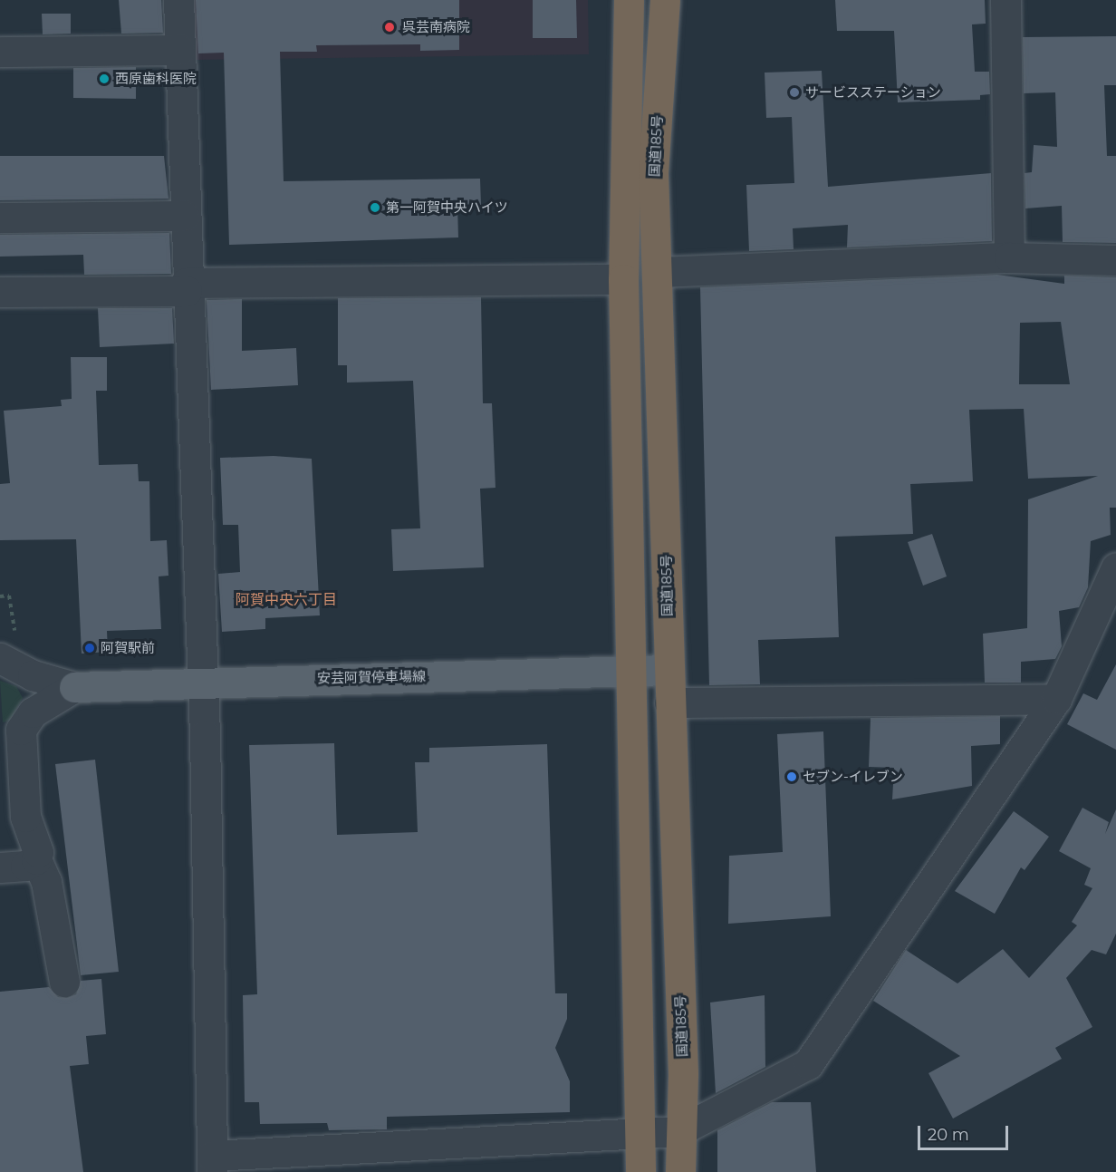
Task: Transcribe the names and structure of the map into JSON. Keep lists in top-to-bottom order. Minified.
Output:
{"streets":{"highway":["国道185号"],"main road":["安芸阿賀停車場線"]},"crossings":[["国道185号","安芸阿賀停車場線"]],"districts":["阿賀中央六丁目"],"places":["呉芸南病院","西原歯科医院","サービスステーション","第一阿賀中央ハイツ","阿賀駅前","セブン-イレブン"],"scale_bar":"20 m"}
